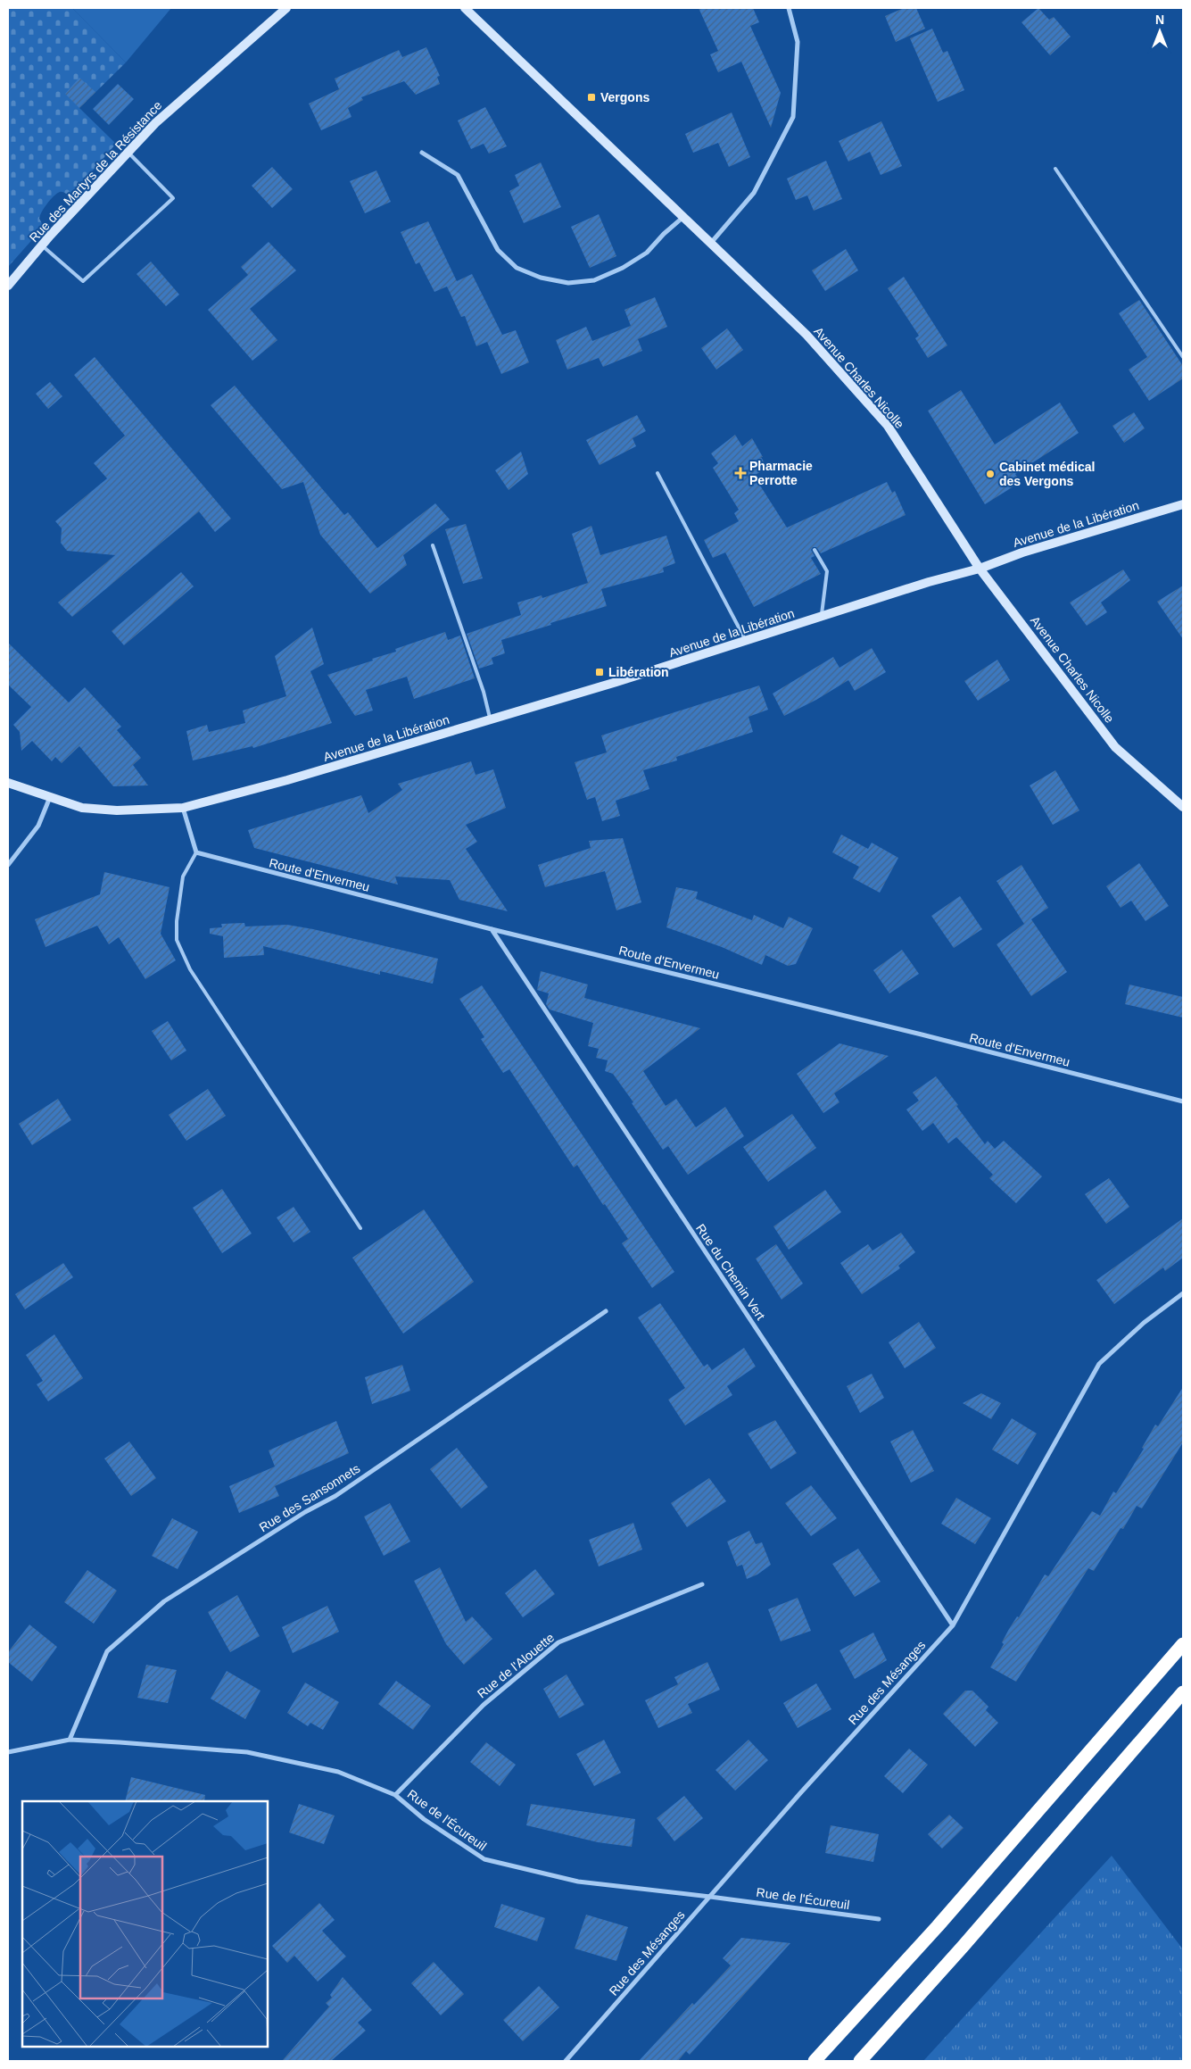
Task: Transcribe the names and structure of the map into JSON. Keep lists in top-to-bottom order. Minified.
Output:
{"streets":{"street":["Rue des Martyrs de la Résistance","Avenue Charles Nicolle","Avenue de la Libération","Route d'Envermeu","Rue du Chemin Vert","Rue des Sansonnets","Rue de l'Alouette","Rue des Mésanges","Rue de l'Écureuil"]},"crossings":[["Avenue Charles Nicolle","Avenue de la Libération"],["Route d'Envermeu","Rue du Chemin Vert"],["Rue du Chemin Vert","Rue des Mésanges"],["Rue des Sansonnets","Rue de l'Écureuil"],["Rue de l'Alouette","Rue de l'Écureuil"],["Rue des Mésanges","Rue de l'Écureuil"]],"places":{"transit":["Vergons","Libération"],"health":["Pharmacie Perrotte"],"other":["Cabinet médical des Vergons"]},"north":"top"}
